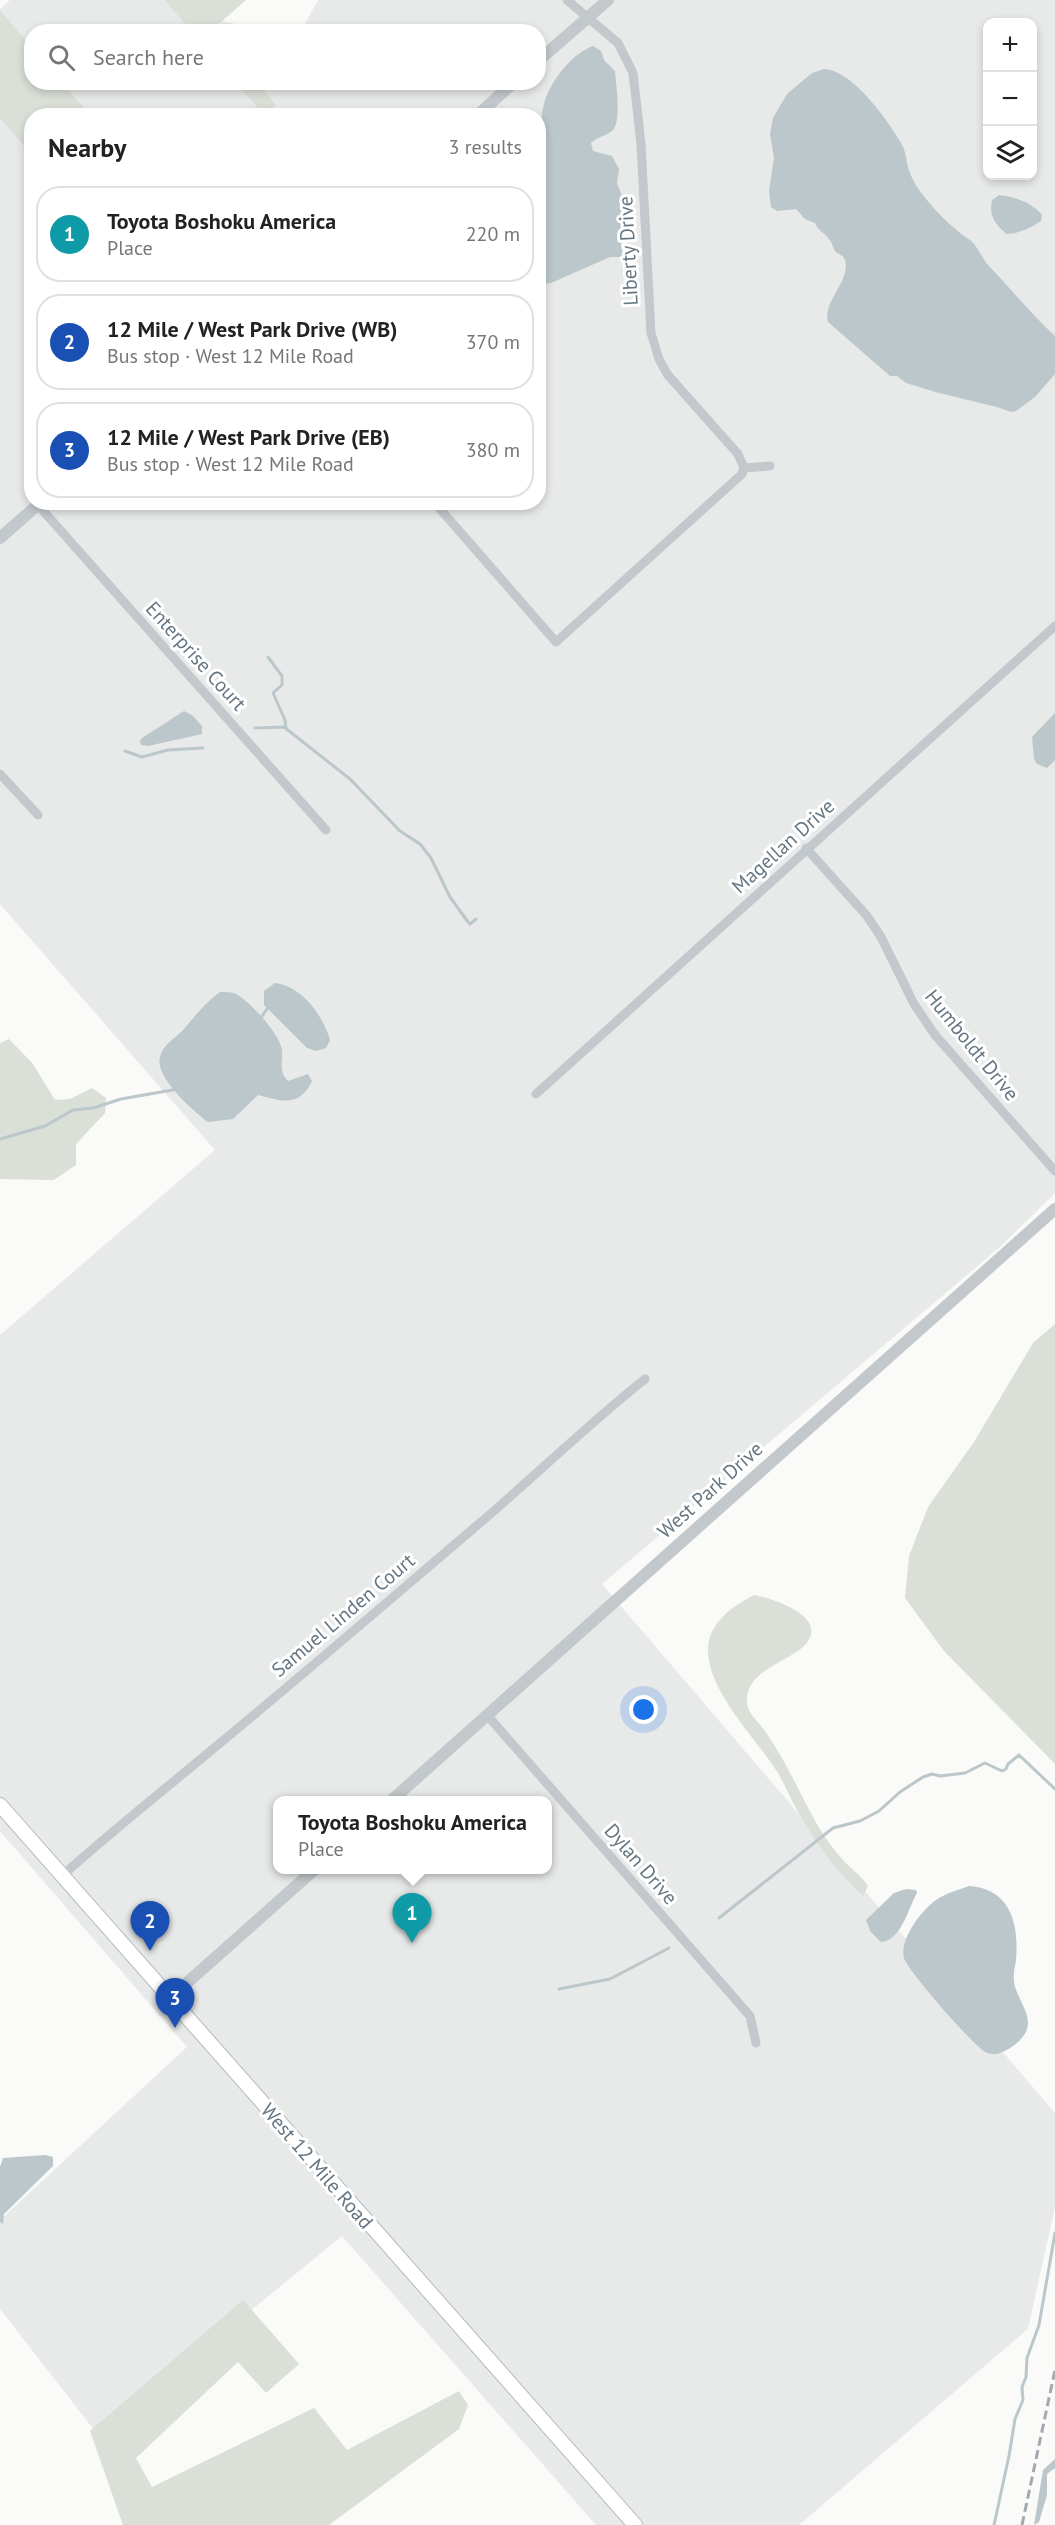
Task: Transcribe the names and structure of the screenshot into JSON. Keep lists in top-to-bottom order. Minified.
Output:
{"streets":{"main road":["West 12 Mile Road"],"street":["Liberty Drive","Enterprise Court","Magellan Drive","Humboldt Drive","West Park Drive","Samuel Linden Court","Dylan Drive"]},"crossings":[["Magellan Drive","Humboldt Drive"],["West Park Drive","Dylan Drive"],["Samuel Linden Court","West 12 Mile Road"]],"page":{"map_buttons":["+","−"],"search":"Search here","heading":["Nearby","3 results"],"list":[{"mark":"1","name":"Toyota Boshoku America","note":"Place","value":"220 m"},{"mark":"2","name":"12 Mile / West Park Drive (WB)","note":"Bus stop · West 12 Mile Road","value":"370 m"},{"mark":"3","name":"12 Mile / West Park Drive (EB)","note":"Bus stop · West 12 Mile Road","value":"380 m"}],"popup":["Toyota Boshoku America","Place"],"pins":["1","2","3"]}}
